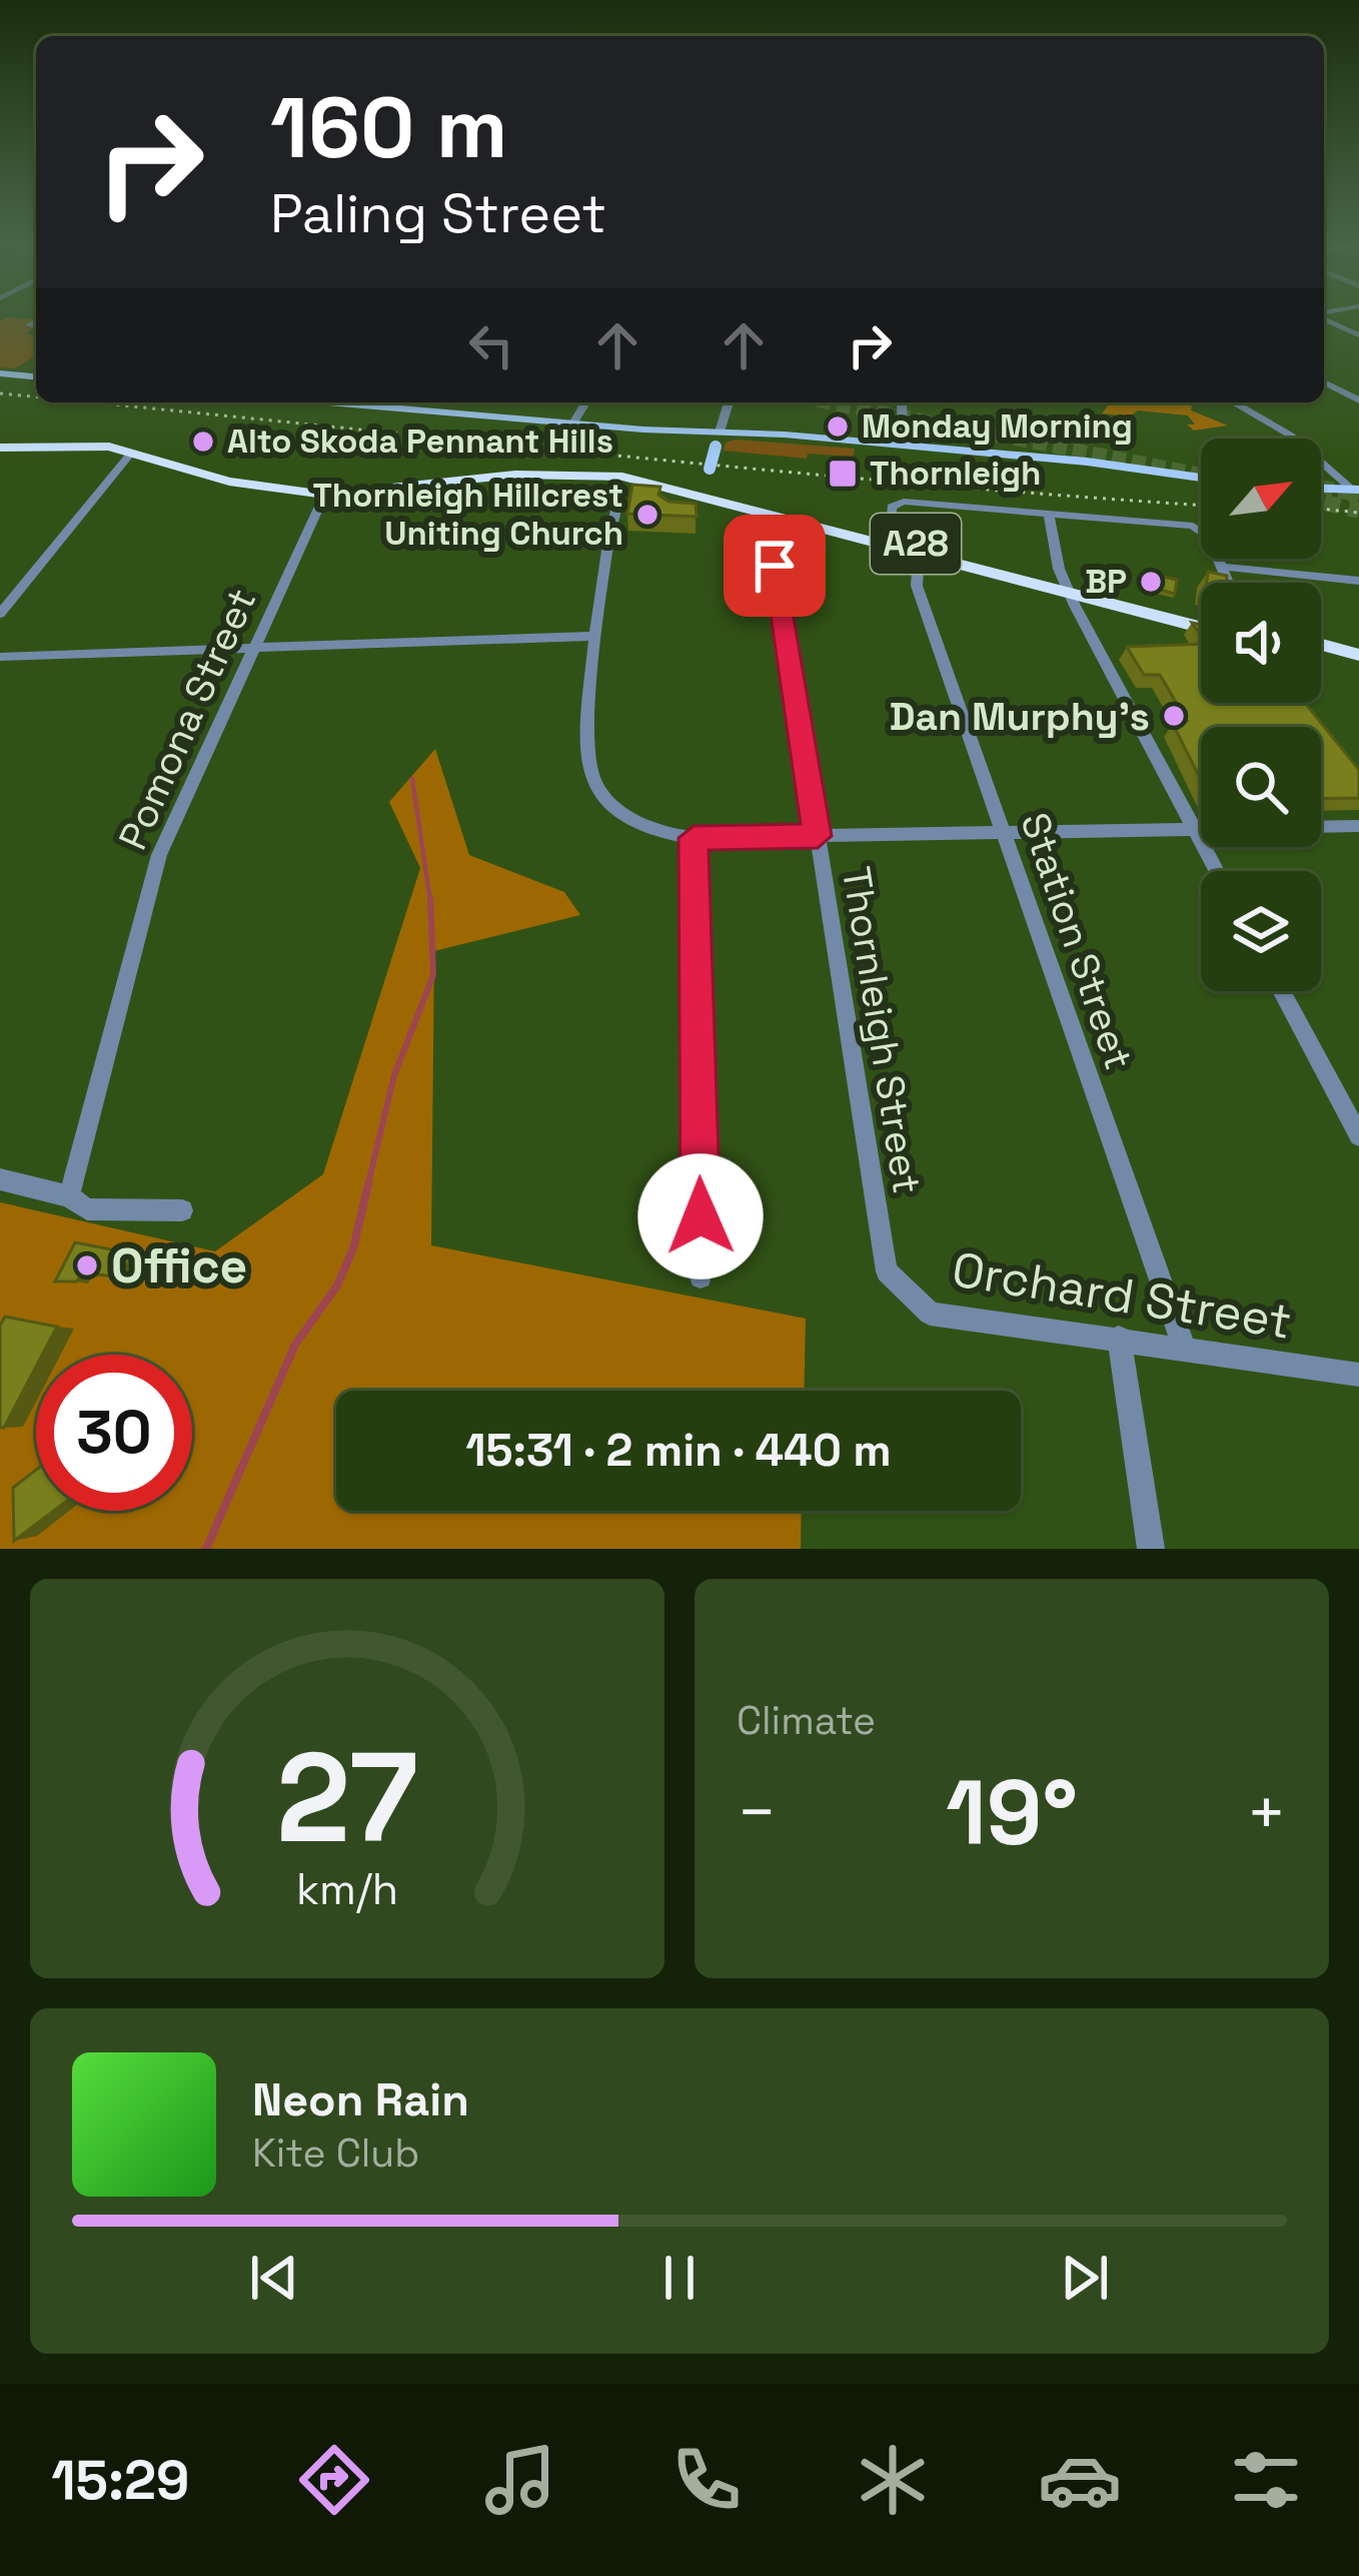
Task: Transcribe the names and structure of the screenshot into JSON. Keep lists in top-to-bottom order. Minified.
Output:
{"streets":{"highway":["A28"],"street":["Pomona Street","Station Street","Thornleigh Street","Orchard Street"]},"crossings":[["A28","Pomona Street"],["A28","Station Street"],["A28","Thornleigh Street"],["Station Street","Orchard Street"],["Thornleigh Street","Orchard Street"]],"places":{"other":["Monday Morning","Alto Skoda Pennant Hills","Thornleigh Hillcrest Uniting Church","BP","Dan Murphy's","Office"],"transit":["Thornleigh"]},"north":"top right","page":{"turn":["160 m","Paling Street"],"limit":"30","trip":"15:31 · 2 min · 440 m","tile":"Climate","heat":["−","19°","+"],"song":["Neon Rain","Kite Club"],"tabs":"15:29","gauge":["27","km/h"]}}
